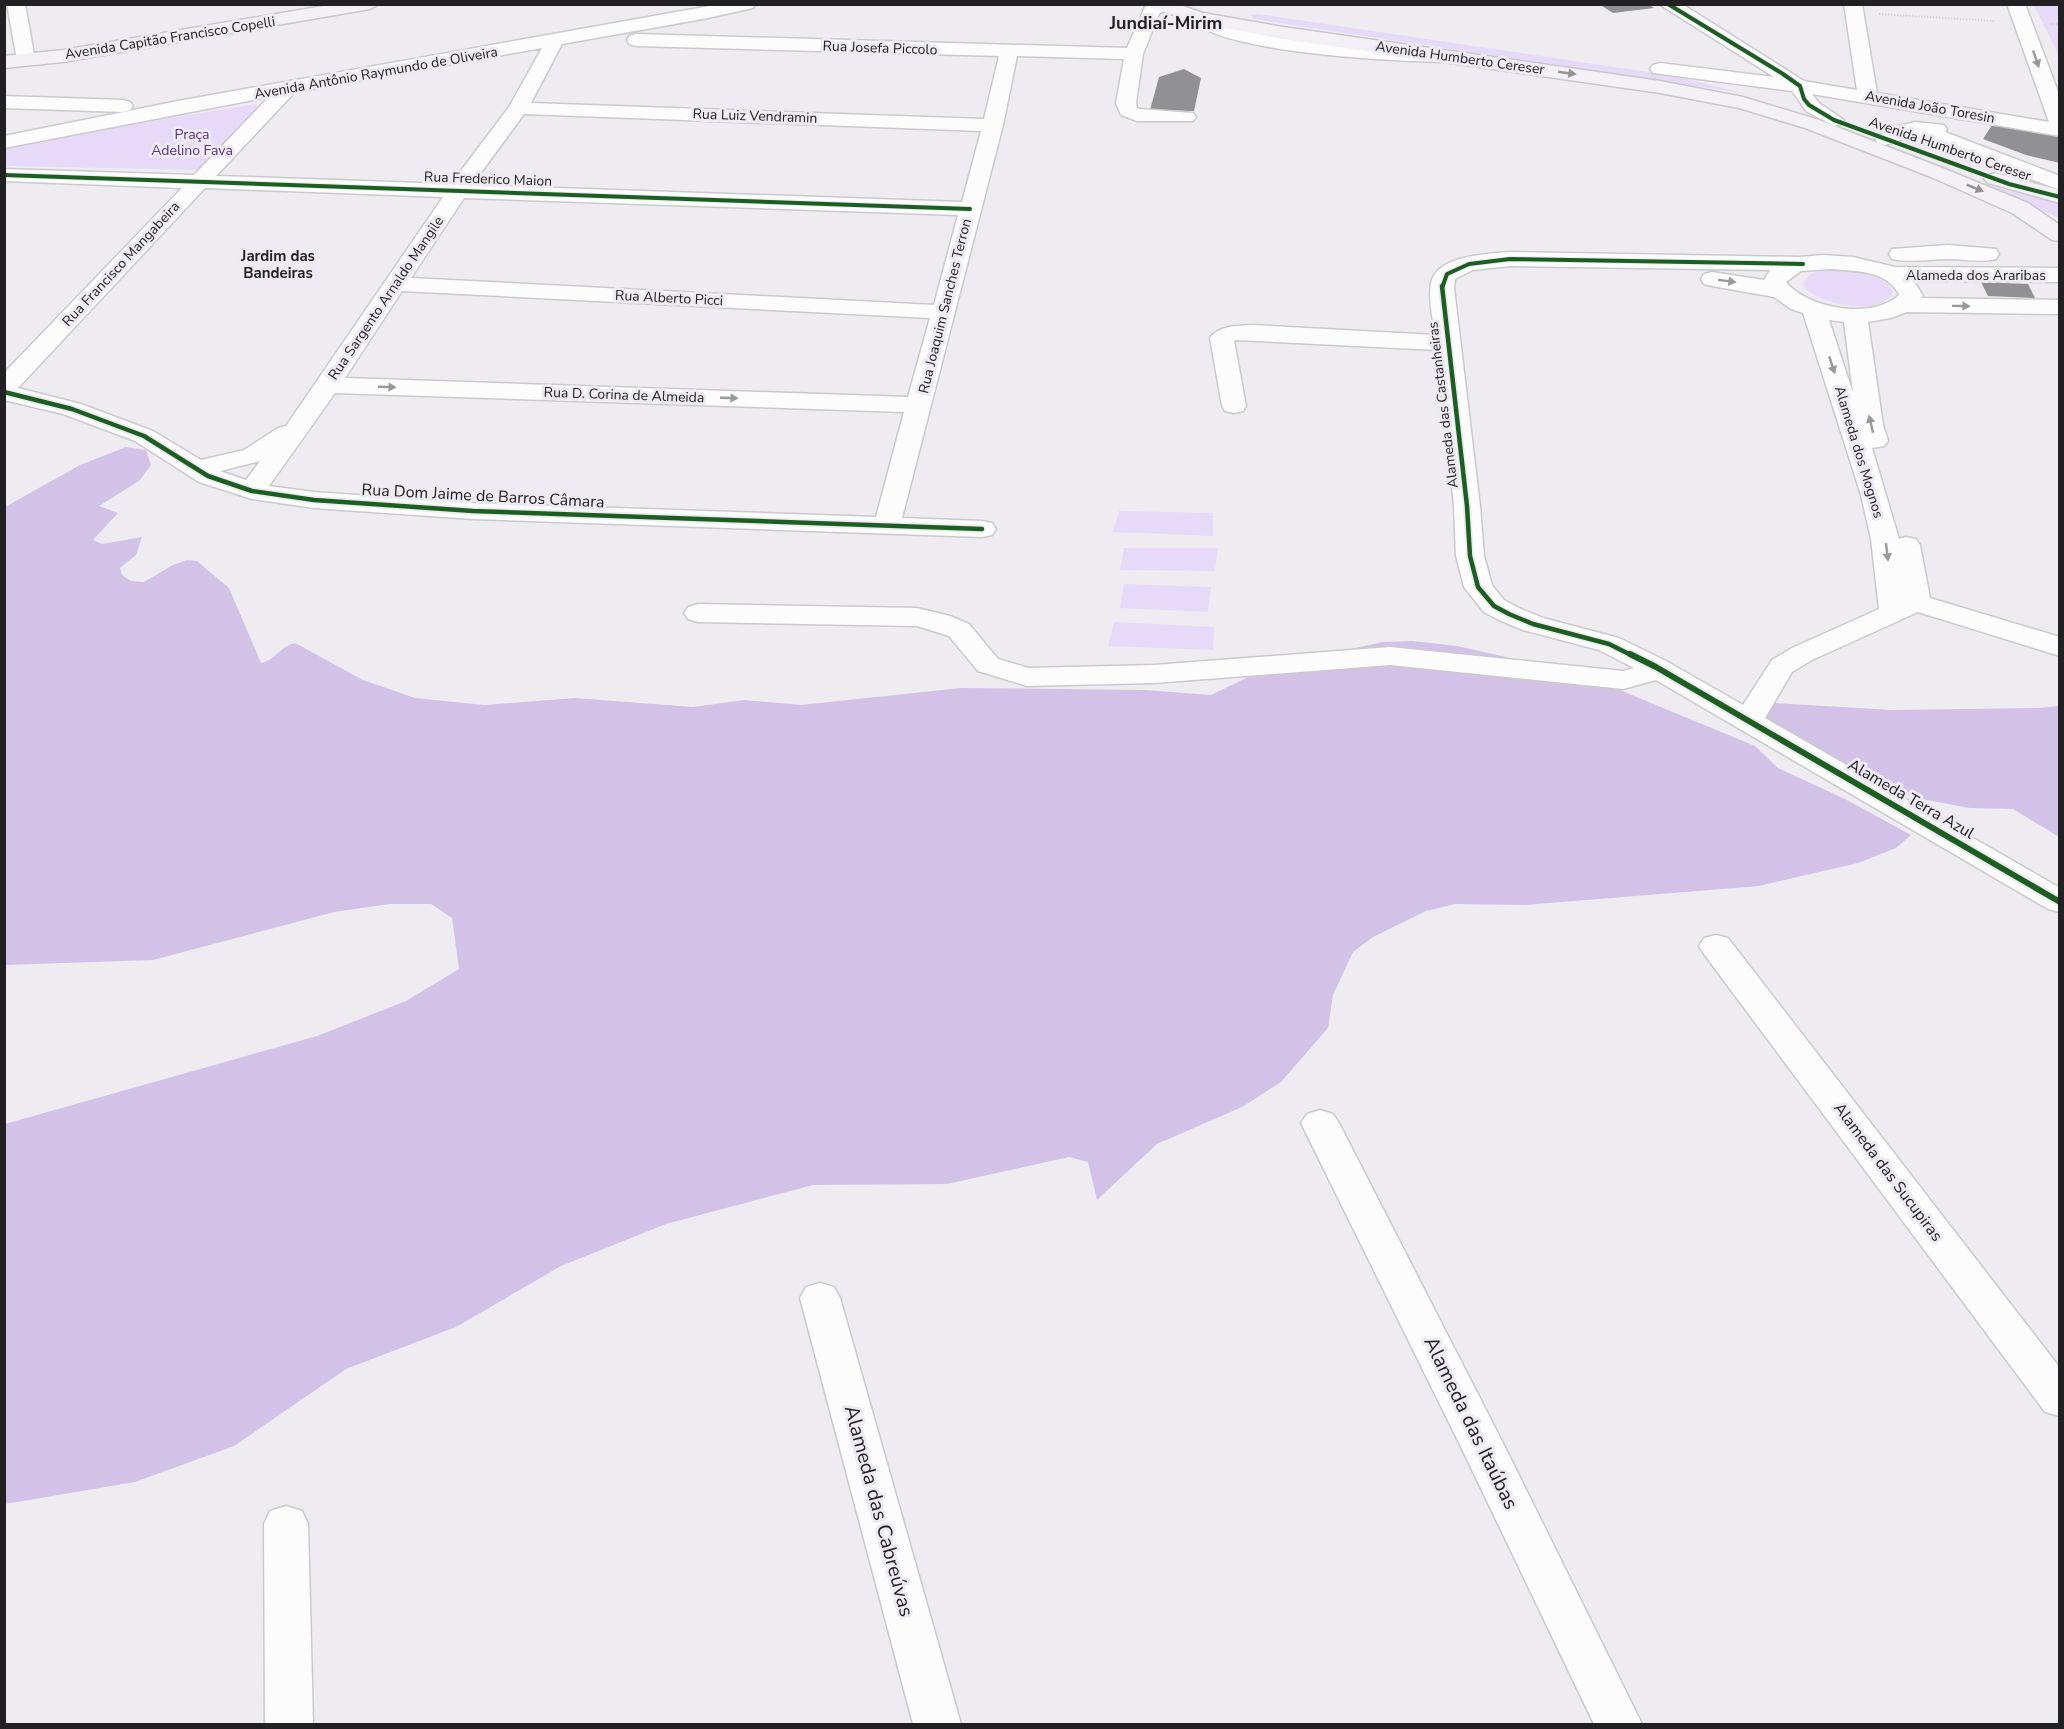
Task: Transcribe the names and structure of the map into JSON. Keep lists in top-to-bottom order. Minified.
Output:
{"streets":{"main road":["Avenida Capitão Francisco Copelli","Avenida Humberto Cereser"],"street":["Rua Josefa Piccolo","Avenida Antônio Raymundo de Oliveira","Avenida João Toresin","Rua Luiz Vendramin","Rua Frederico Maion","Rua Francisco Mangabeira","Alameda dos Araribas","Rua Sargento Arnaldo Mangile","Rua Alberto Picci","Rua Joaquim Sanches Terron","Rua D. Corina de Almeida","Alameda das Castanheiras","Alameda dos Mognos","Rua Dom Jaime de Barros Câmara","Alameda Terra Azul","Alameda das Sucupiras","Alameda das Itaúbas","Alameda das Cabreúvas"]},"crossings":[["Rua Josefa Piccolo","Avenida Antônio Raymundo de Oliveira"],["Rua Josefa Piccolo","Rua Sargento Arnaldo Mangile"],["Rua Josefa Piccolo","Rua Joaquim Sanches Terron"],["Avenida Humberto Cereser","Avenida João Toresin"],["Avenida Antônio Raymundo de Oliveira","Rua Francisco Mangabeira"],["Avenida Antônio Raymundo de Oliveira","Rua Sargento Arnaldo Mangile"],["Rua Luiz Vendramin","Rua Sargento Arnaldo Mangile"],["Rua Luiz Vendramin","Rua Joaquim Sanches Terron"],["Rua Frederico Maion","Rua Francisco Mangabeira"],["Rua Frederico Maion","Rua Sargento Arnaldo Mangile"],["Rua Frederico Maion","Rua Joaquim Sanches Terron"],["Rua Francisco Mangabeira","Rua Dom Jaime de Barros Câmara"],["Alameda dos Araribas","Alameda dos Mognos"],["Rua Sargento Arnaldo Mangile","Rua Alberto Picci"],["Rua Sargento Arnaldo Mangile","Rua D. Corina de Almeida"],["Rua Sargento Arnaldo Mangile","Rua Dom Jaime de Barros Câmara"],["Rua Alberto Picci","Rua Joaquim Sanches Terron"],["Rua Joaquim Sanches Terron","Rua D. Corina de Almeida"],["Rua Joaquim Sanches Terron","Rua Dom Jaime de Barros Câmara"],["Alameda das Castanheiras","Alameda Terra Azul"]],"districts":["Jundiaí-Mirim","Jardim das Bandeiras"],"parks":["Praça Adelino Fava"]}
